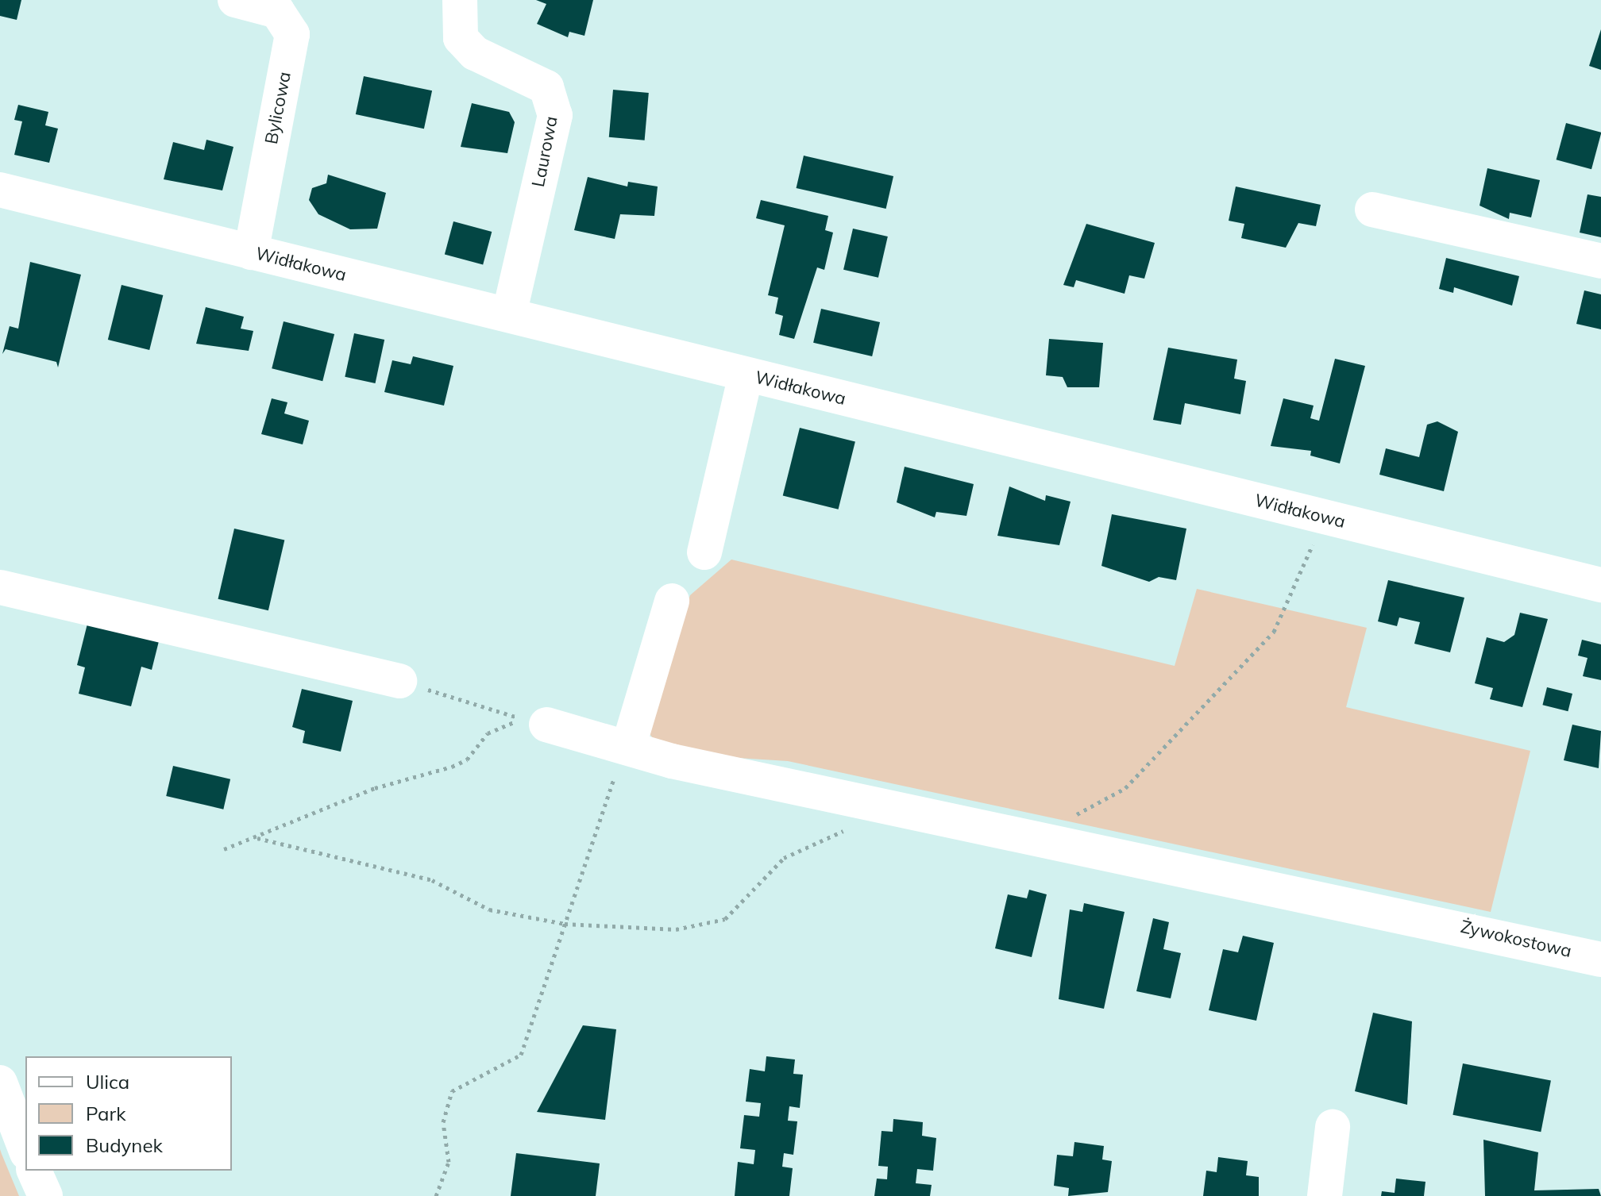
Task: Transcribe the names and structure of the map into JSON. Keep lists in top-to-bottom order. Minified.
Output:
{"streets":{"street":["Bylicowa","Laurowa","Widłakowa","Żywokostowa"]},"crossings":[["Bylicowa","Widłakowa"],["Laurowa","Widłakowa"]],"legend":["Ulica","Park","Budynek"]}
